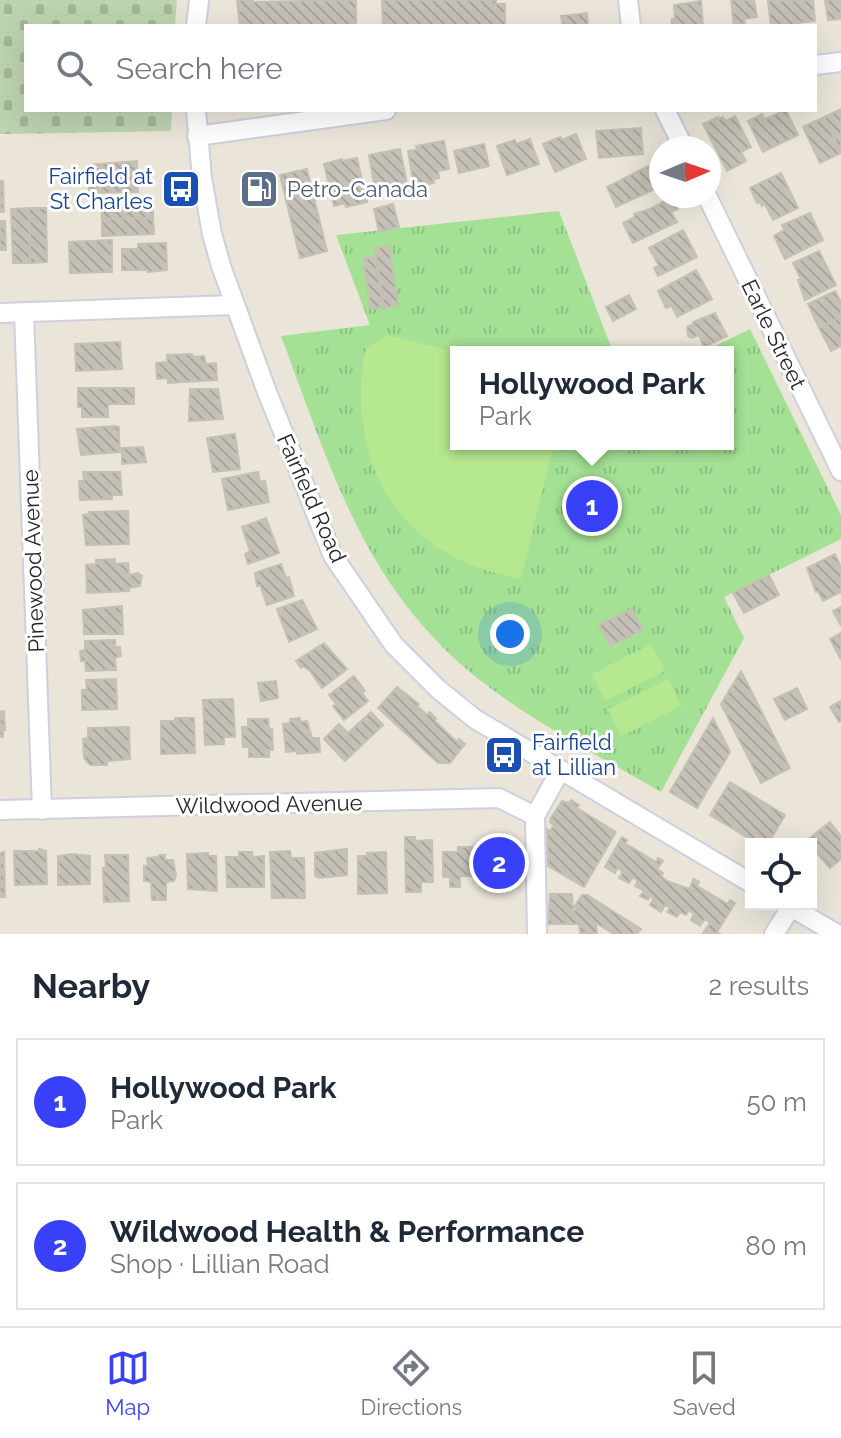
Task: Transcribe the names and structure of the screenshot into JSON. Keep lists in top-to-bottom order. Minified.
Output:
{"streets":{"street":["Earle Street","Fairfield Road","Pinewood Avenue","Wildwood Avenue"]},"crossings":[["Pinewood Avenue","Wildwood Avenue"]],"places":{"bus stop":["Fairfield at St Charles","Fairfield at Lillian"],"fuel station":["Petro-Canada"]},"north":"right","page":{"search":"Search here","popup":["Hollywood Park","Park"],"pins":["1","2"],"heading":["Nearby","2 results"],"list":[{"mark":"1","name":"Hollywood Park","note":"Park","value":"50 m"},{"mark":"2","name":"Wildwood Health & Performance","note":"Shop · Lillian Road","value":"80 m"}],"nav":["Map","Directions","Saved"]}}
